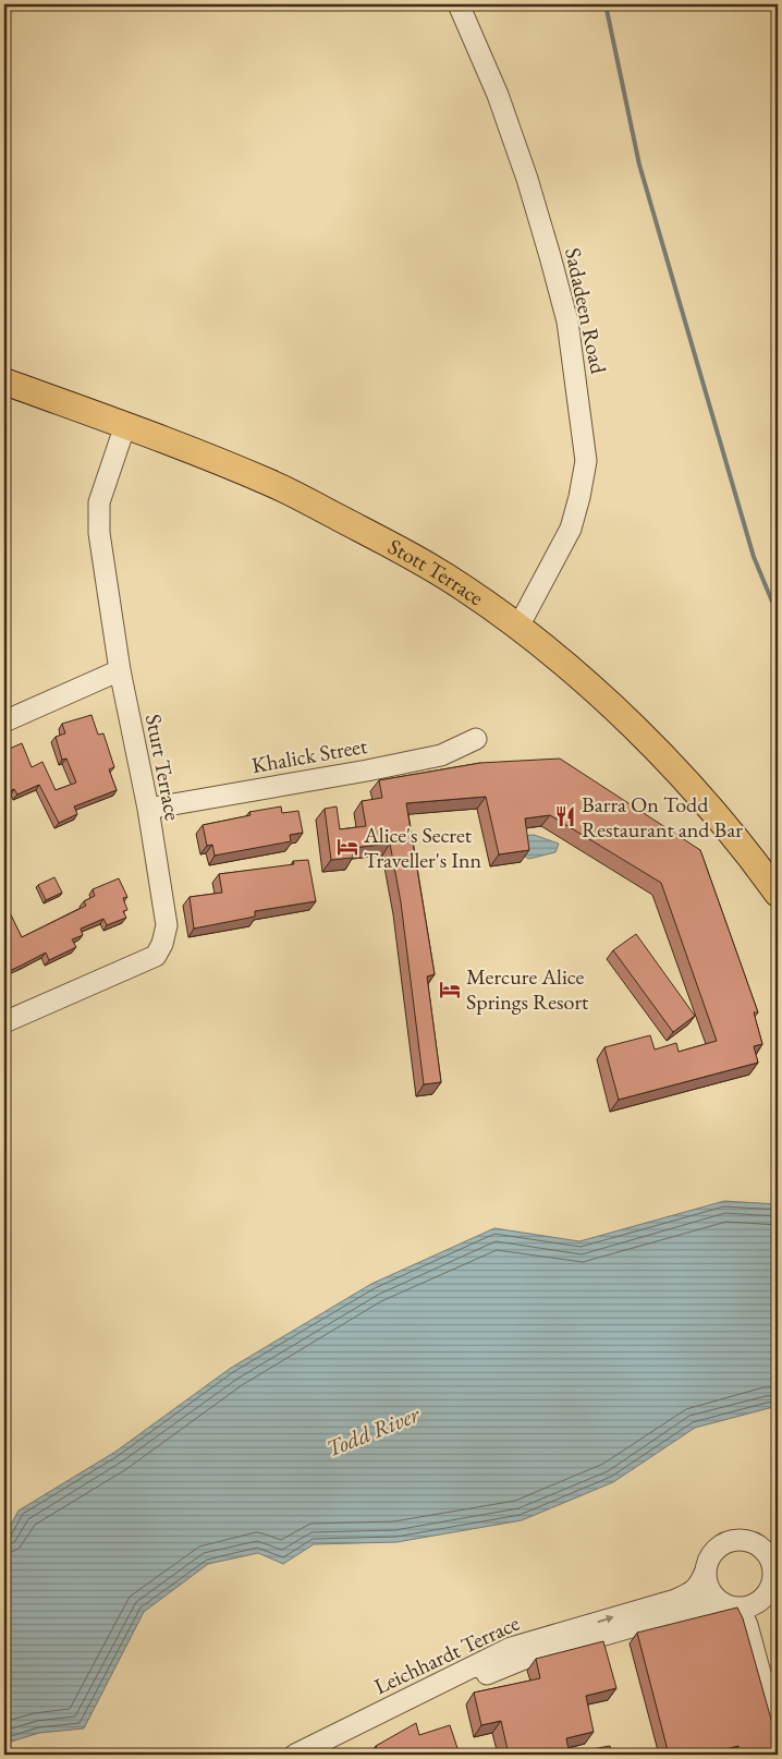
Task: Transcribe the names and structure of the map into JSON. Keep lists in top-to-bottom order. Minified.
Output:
{"streets":{"main road":["Stott Terrace"],"street":["Sadadeen Road","Khalick Street","Sturt Terrace","Leichhardt Terrace"]},"crossings":[["Sadadeen Road","Stott Terrace"],["Stott Terrace","Sturt Terrace"],["Khalick Street","Sturt Terrace"]],"water":["Todd River"],"places":{"restaurant":["Barra On Todd Restaurant and Bar"],"hotel":["Alice's Secret Traveller's Inn","Mercure Alice Springs Resort"]}}
